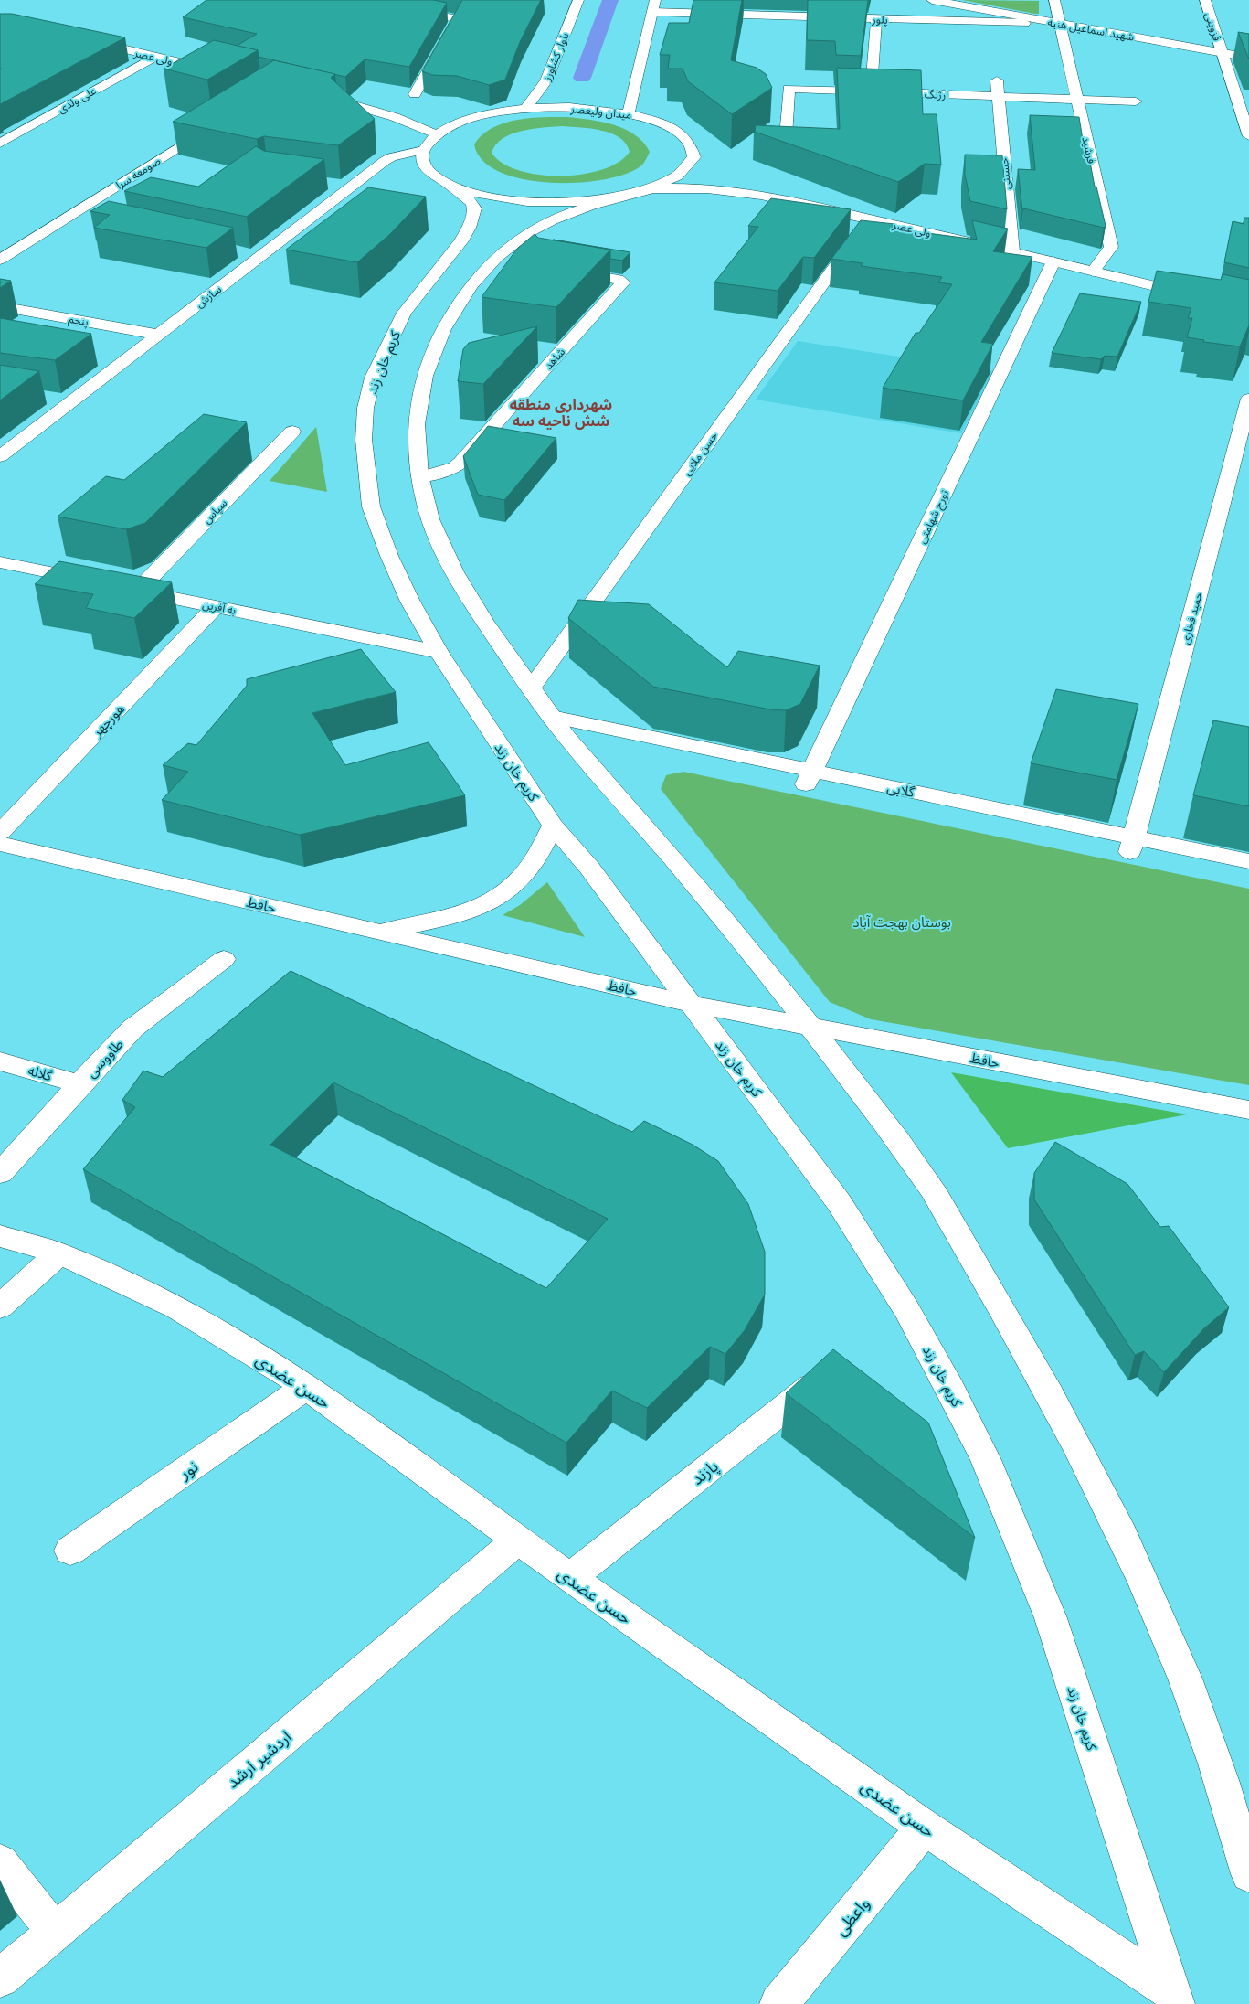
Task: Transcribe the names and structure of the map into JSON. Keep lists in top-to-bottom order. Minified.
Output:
{"streets":{"street":["پلور","قزوینی","شهید اسماعیل هنیه","ولی عصر","بلوار کشاورز","ارژنگ","علی ولدی","میدان ولیعصر","فرشید","صومعه سرا","حسینی","سازش","پنجم","شاهد","کریم خان زند","حسن ملایی","سپاس","تورج شهامتی","به آفرین","حمید فخاری","هورچهر","گلابی","حافظ","طاووسی","گلاله","حسن عضدی","نور","پازند","اردشیر ارشد","واعظی"]},"crossings":[["قزوینی","شهید اسماعیل هنیه"],["شهید اسماعیل هنیه","فرشید"],["ولی عصر","علی ولدی"],["ولی عصر","میدان ولیعصر"],["ولی عصر","فرشید"],["ولی عصر","حسینی"],["ولی عصر","حسن ملایی"],["ولی عصر","تورج شهامتی"],["بلوار کشاورز","میدان ولیعصر"],["ارژنگ","فرشید"],["ارژنگ","حسینی"],["میدان ولیعصر","سازش"],["میدان ولیعصر","کریم خان زند"],["سازش","پنجم"],["کریم خان زند","به آفرین"],["کریم خان زند","حافظ"],["کریم خان زند","حسن عضدی"],["سپاس","به آفرین"],["تورج شهامتی","گلابی"],["به آفرین","هورچهر"],["حمید فخاری","گلابی"],["طاووسی","گلاله"],["حسن عضدی","نور"],["حسن عضدی","پازند"],["حسن عضدی","اردشیر ارشد"],["حسن عضدی","واعظی"]],"districts":["شهرداری منطقه شش ناحیه سه"],"parks":["بوستان بهجت آباد"]}
